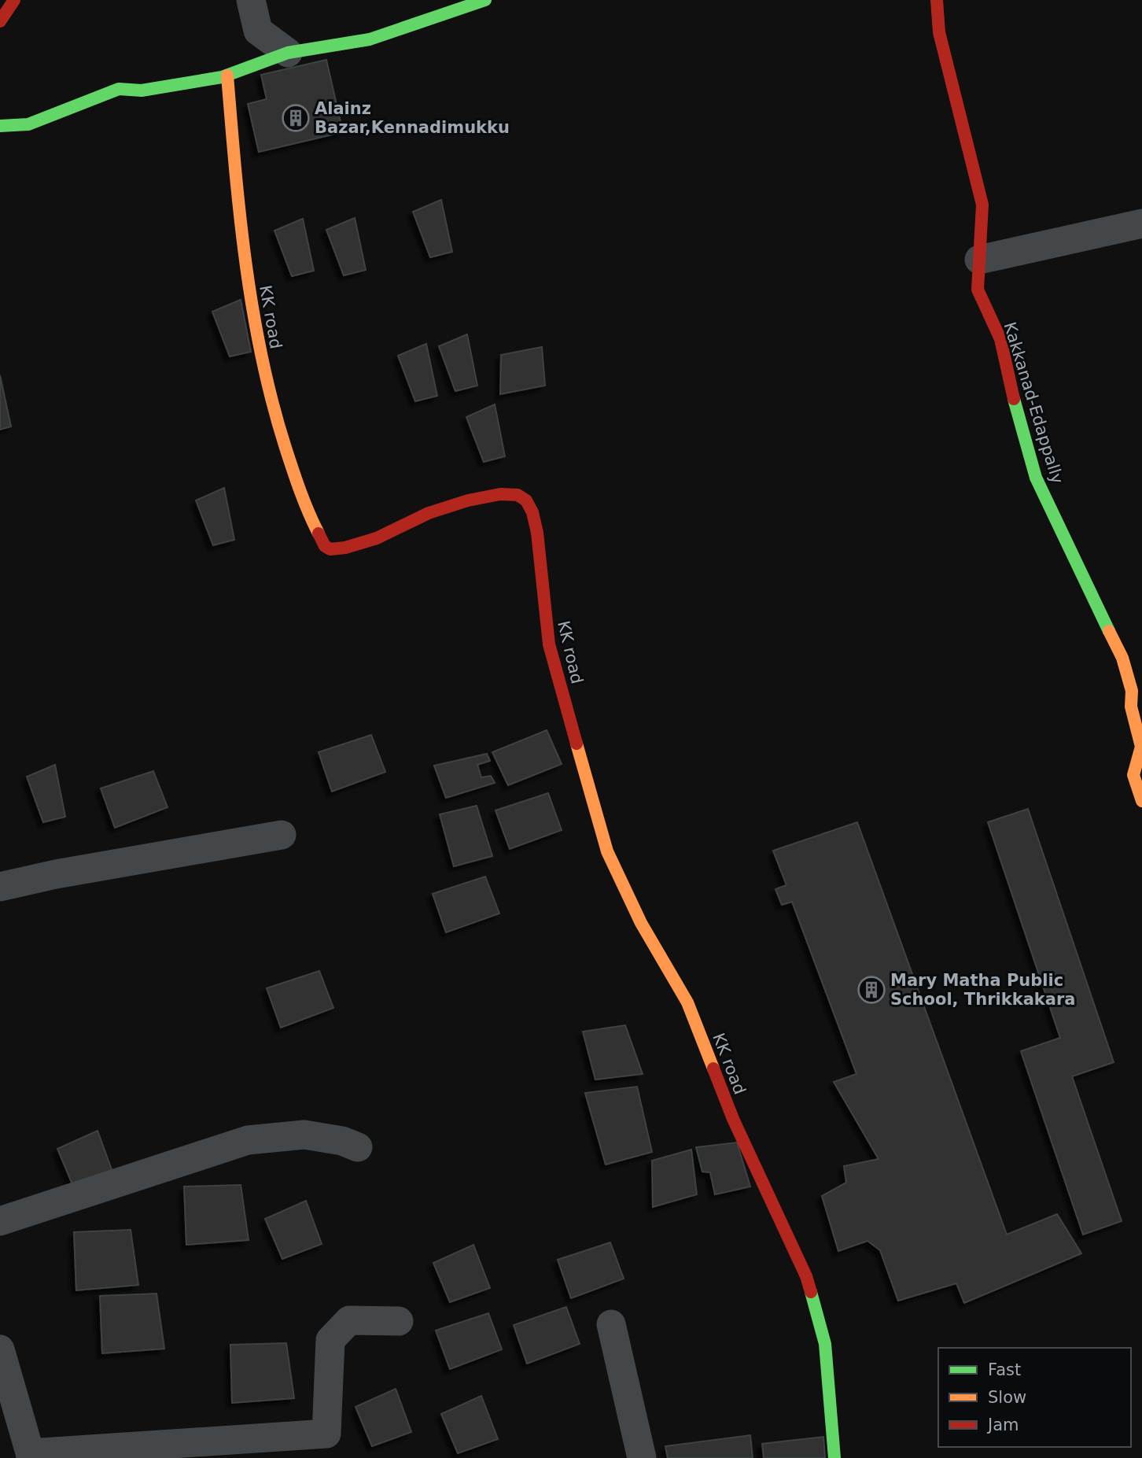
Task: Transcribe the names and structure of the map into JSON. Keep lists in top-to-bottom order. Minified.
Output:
{"streets":{"street":["KK road","Kakkanad-Edappally"]},"places":{"building":["Alainz Bazar,Kennadimukku","Mary Matha Public School, Thrikkakara"]},"legend":["Fast","Slow","Jam"]}
